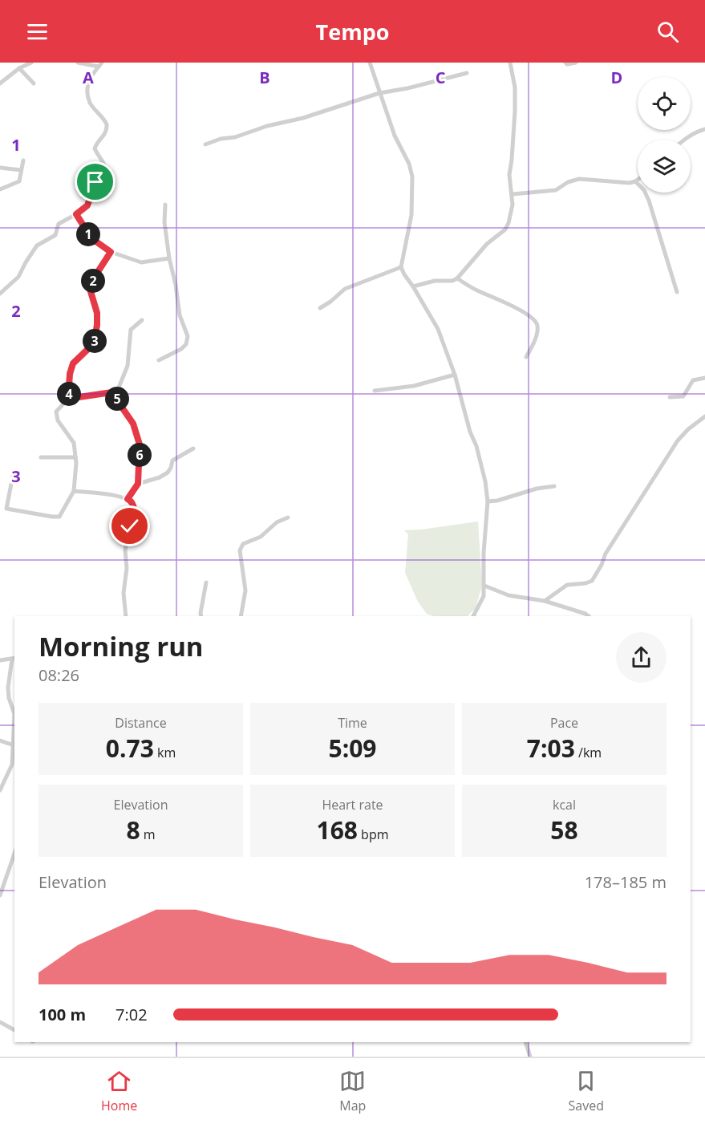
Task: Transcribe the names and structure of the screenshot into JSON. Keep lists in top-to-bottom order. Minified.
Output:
{"page":{"header":"Tempo","pins":["1","2","3","4","5","6"],"heading":["Morning run","08:26"],"stats":[["Distance","0.73 km"],["Time","5:09"],["Pace","7:03 /km"],["Elevation","8 m"],["Heart rate","168 bpm"],["kcal","58"]],"chart":["Elevation","178–185 m"],"list":[{"name":"100 m","note":"7:02"}],"tabs":["Home","Map","Saved"]},"grid":{"columns":["A","B","C","D"],"rows":["1","2","3"]}}
